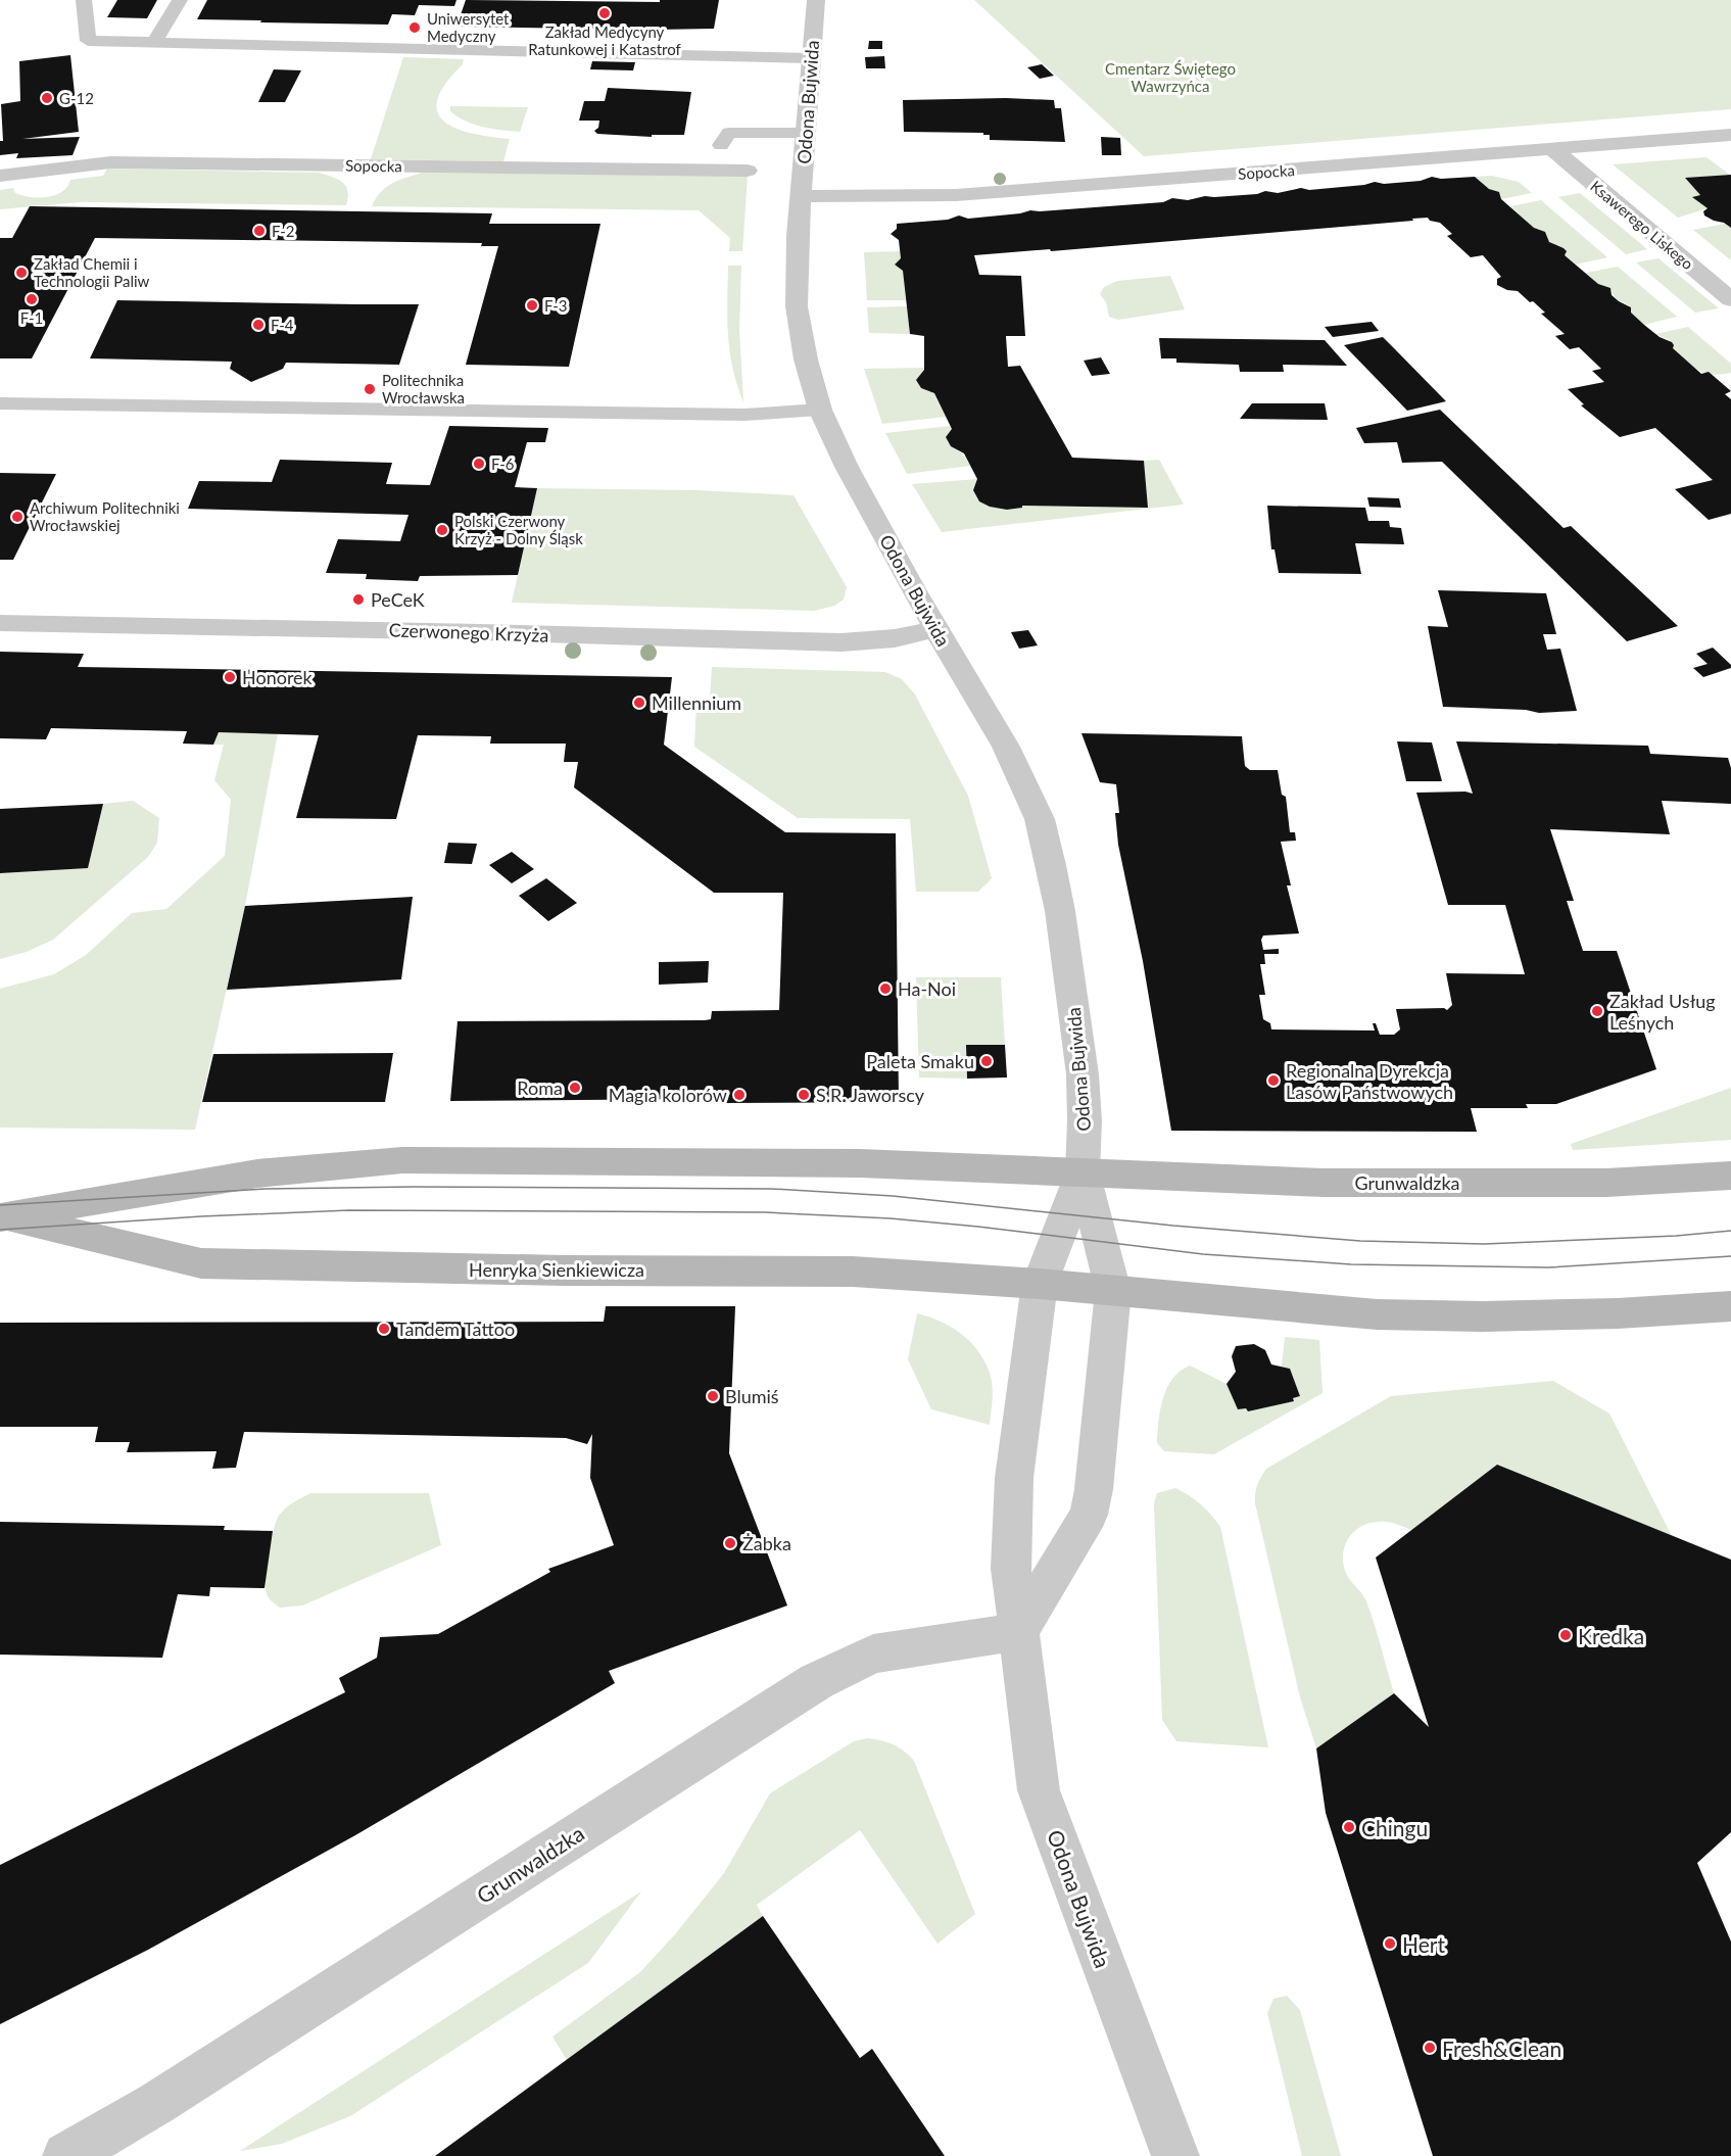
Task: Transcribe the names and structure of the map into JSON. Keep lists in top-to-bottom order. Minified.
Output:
{"streets":{"street":["Odona Bujwida","Sopocka","Ksawerego Liskego","Czerwonego Krzyża","Grunwaldzka","Henryka Sienkiewicza"]},"crossings":[["Odona Bujwida","Sopocka"],["Odona Bujwida","Czerwonego Krzyża"],["Odona Bujwida","Grunwaldzka"],["Odona Bujwida","Henryka Sienkiewicza"],["Sopocka","Ksawerego Liskego"],["Grunwaldzka","Henryka Sienkiewicza"]],"parks":["Cmentarz Świętego Wawrzyńca"],"places":["Zakład Medycyny Ratunkowej i Katastrof","Uniwersytet Medyczny","G-12","F-2","Zakład Chemii i Technologii Paliw","F-1","F-3","F-4","Politechnika Wrocławska","F-6","Archiwum Politechniki Wrocławskiej","Polski Czerwony Krzyż - Dolny Śląsk","PeCeK","Honorek","Millennium","Ha-Noi","Zakład Usług Leśnych","Paleta Smaku","Regionalna Dyrekcja Lasów Państwowych","Roma","Magia kolorów","S.R. Jaworscy","Tandem Tattoo","Blumiś","Żabka","Kredka","Chingu","Hert","Fresh&Clean"]}
